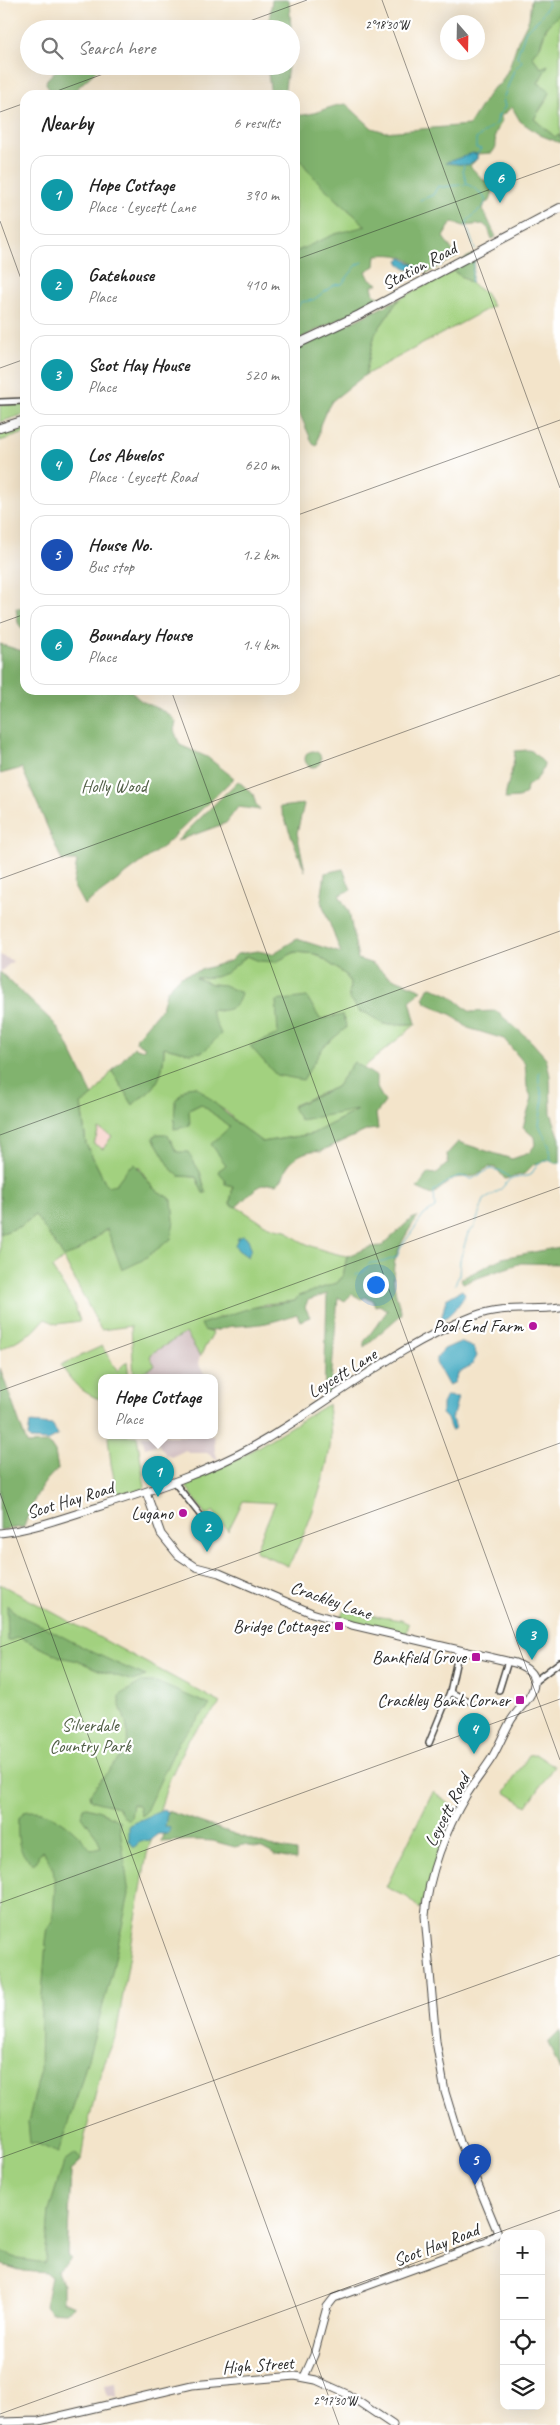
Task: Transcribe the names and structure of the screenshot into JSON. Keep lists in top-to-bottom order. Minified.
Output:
{"streets":{"main road":["Station Road"],"street":["Leycett Lane","Scot Hay Road","Crackley Lane","Leycett Road","High Street"]},"crossings":[["Leycett Lane","Scot Hay Road"],["Leycett Lane","Crackley Lane"],["Scot Hay Road","Crackley Lane"],["Scot Hay Road","Leycett Road"],["Scot Hay Road","High Street"],["Crackley Lane","Leycett Road"]],"parks":["Holly Wood","Silverdale Country Park"],"places":{"other":["Pool End Farm","Lugano"],"transit":["Bridge Cottages","Bankfield Grove","Crackley Bank Corner"]},"north":"bottom","page":{"search":"Search here","heading":["Nearby","6 results"],"list":[{"mark":"1","name":"Hope Cottage","note":"Place · Leycett Lane","value":"390 m"},{"mark":"2","name":"Gatehouse","note":"Place","value":"410 m"},{"mark":"3","name":"Scot Hay House","note":"Place","value":"520 m"},{"mark":"4","name":"Los Abuelos","note":"Place · Leycett Road","value":"620 m"},{"mark":"5","name":"House No.","note":"Bus stop","value":"1.2 km"},{"mark":"6","name":"Boundary House","note":"Place","value":"1.4 km"}],"pins":["6","1","2","3","4","5"],"popup":["Hope Cottage","Place"],"map_buttons":["+","−"]},"coordinates":["2°18'30\"W","2°17'30\"W"]}
